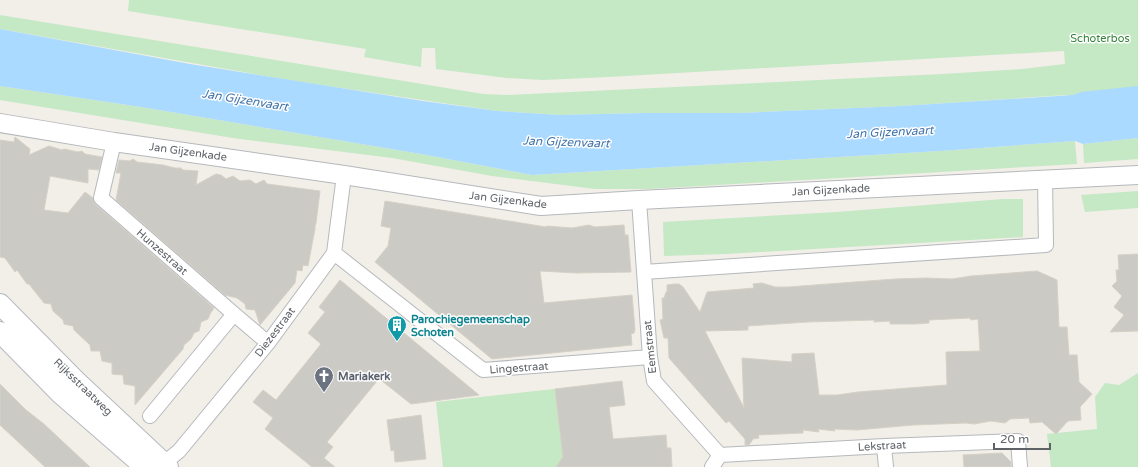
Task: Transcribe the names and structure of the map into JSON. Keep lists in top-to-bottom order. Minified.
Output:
{"streets":{"main road":["Rijksstraatweg"],"street":["Jan Gijzenkade","Hunzestraat","Diezestraat","Eemstraat","Lingestraat","Lekstraat"]},"crossings":[["Jan Gijzenkade","Hunzestraat"],["Jan Gijzenkade","Diezestraat"],["Jan Gijzenkade","Eemstraat"],["Hunzestraat","Diezestraat"],["Diezestraat","Lingestraat"],["Diezestraat","Rijksstraatweg"],["Eemstraat","Lingestraat"],["Eemstraat","Lekstraat"]],"water":["Jan Gijzenvaart"],"parks":["Schoterbos"],"places":{"building":["Parochiegemeenschap Schoten"],"church":["Mariakerk"]},"scale_bar":"20 m"}
